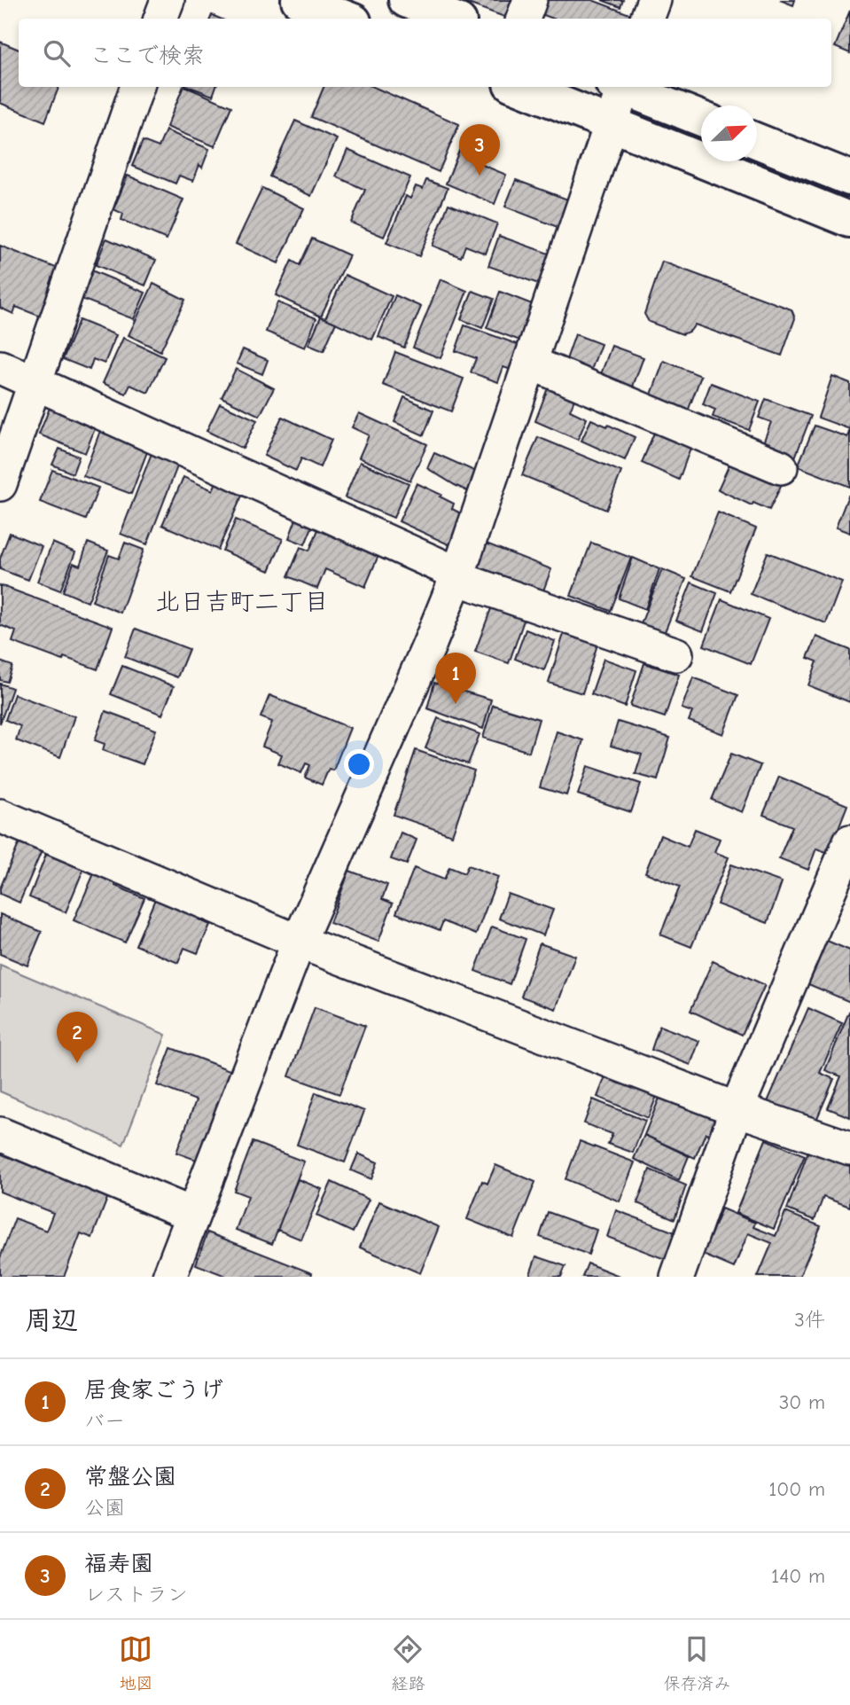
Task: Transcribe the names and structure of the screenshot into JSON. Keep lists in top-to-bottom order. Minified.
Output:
{"districts":["北日吉町二丁目"],"north":"top right","page":{"search":"ここで検索","pins":["3","1","2"],"heading":["周辺","3件"],"list":[{"mark":"1","name":"居食家ごうげ","note":"バー","value":"30 m"},{"mark":"2","name":"常盤公園","note":"公園","value":"100 m"},{"mark":"3","name":"福寿園","note":"レストラン","value":"140 m"}],"nav":["地図","経路","保存済み"]}}
